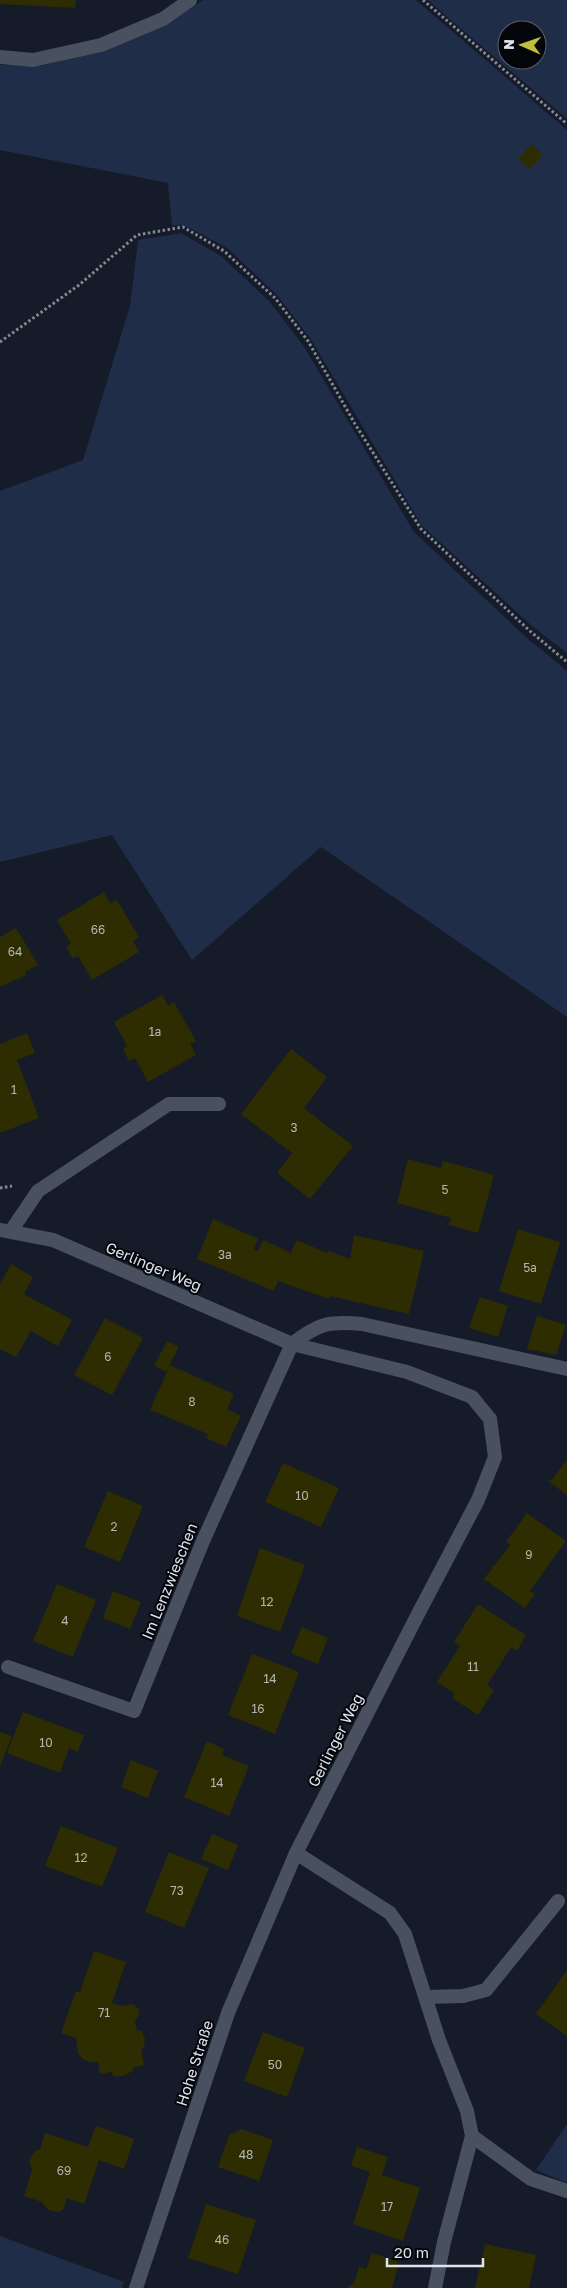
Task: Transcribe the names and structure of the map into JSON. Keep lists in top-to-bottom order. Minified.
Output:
{"streets":{"street":["Gerlinger Weg","Im Lenzwieschen","Hohe Straße"]},"crossings":[["Gerlinger Weg","Im Lenzwieschen"],["Gerlinger Weg","Hohe Straße"]],"house_numbers":["66","64","1a","1","3","5","3a","5a","6","8","10","2","9","12","4","11","14","16","10","14","12","73","71","50","48","69","17","46"],"scale_bar":"20 m","north":"left"}
